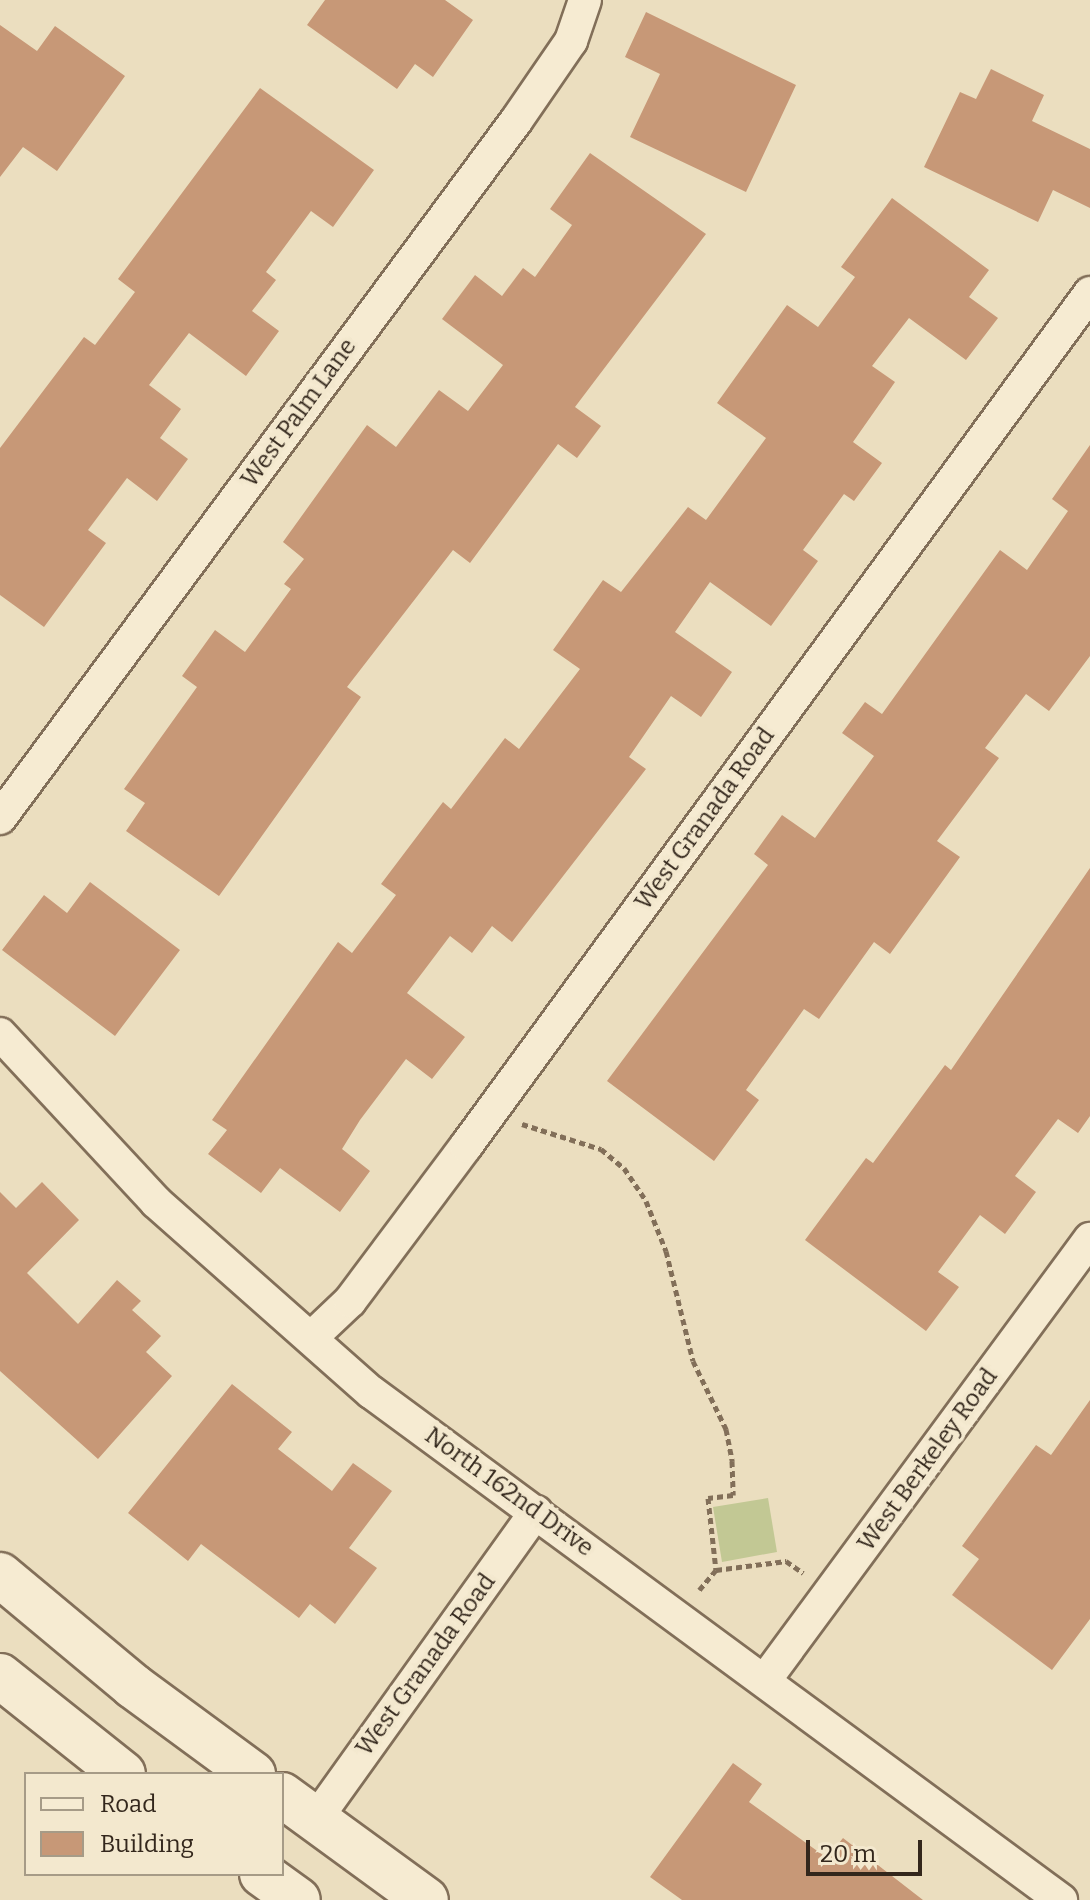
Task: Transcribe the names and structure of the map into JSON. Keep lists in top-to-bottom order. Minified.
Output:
{"streets":{"street":["West Palm Lane","West Granada Road","West Berkeley Road","North 162nd Drive"]},"crossings":[["West Granada Road","North 162nd Drive"],["West Berkeley Road","North 162nd Drive"]],"legend":["Road","Building"],"scale_bar":"20 m"}
